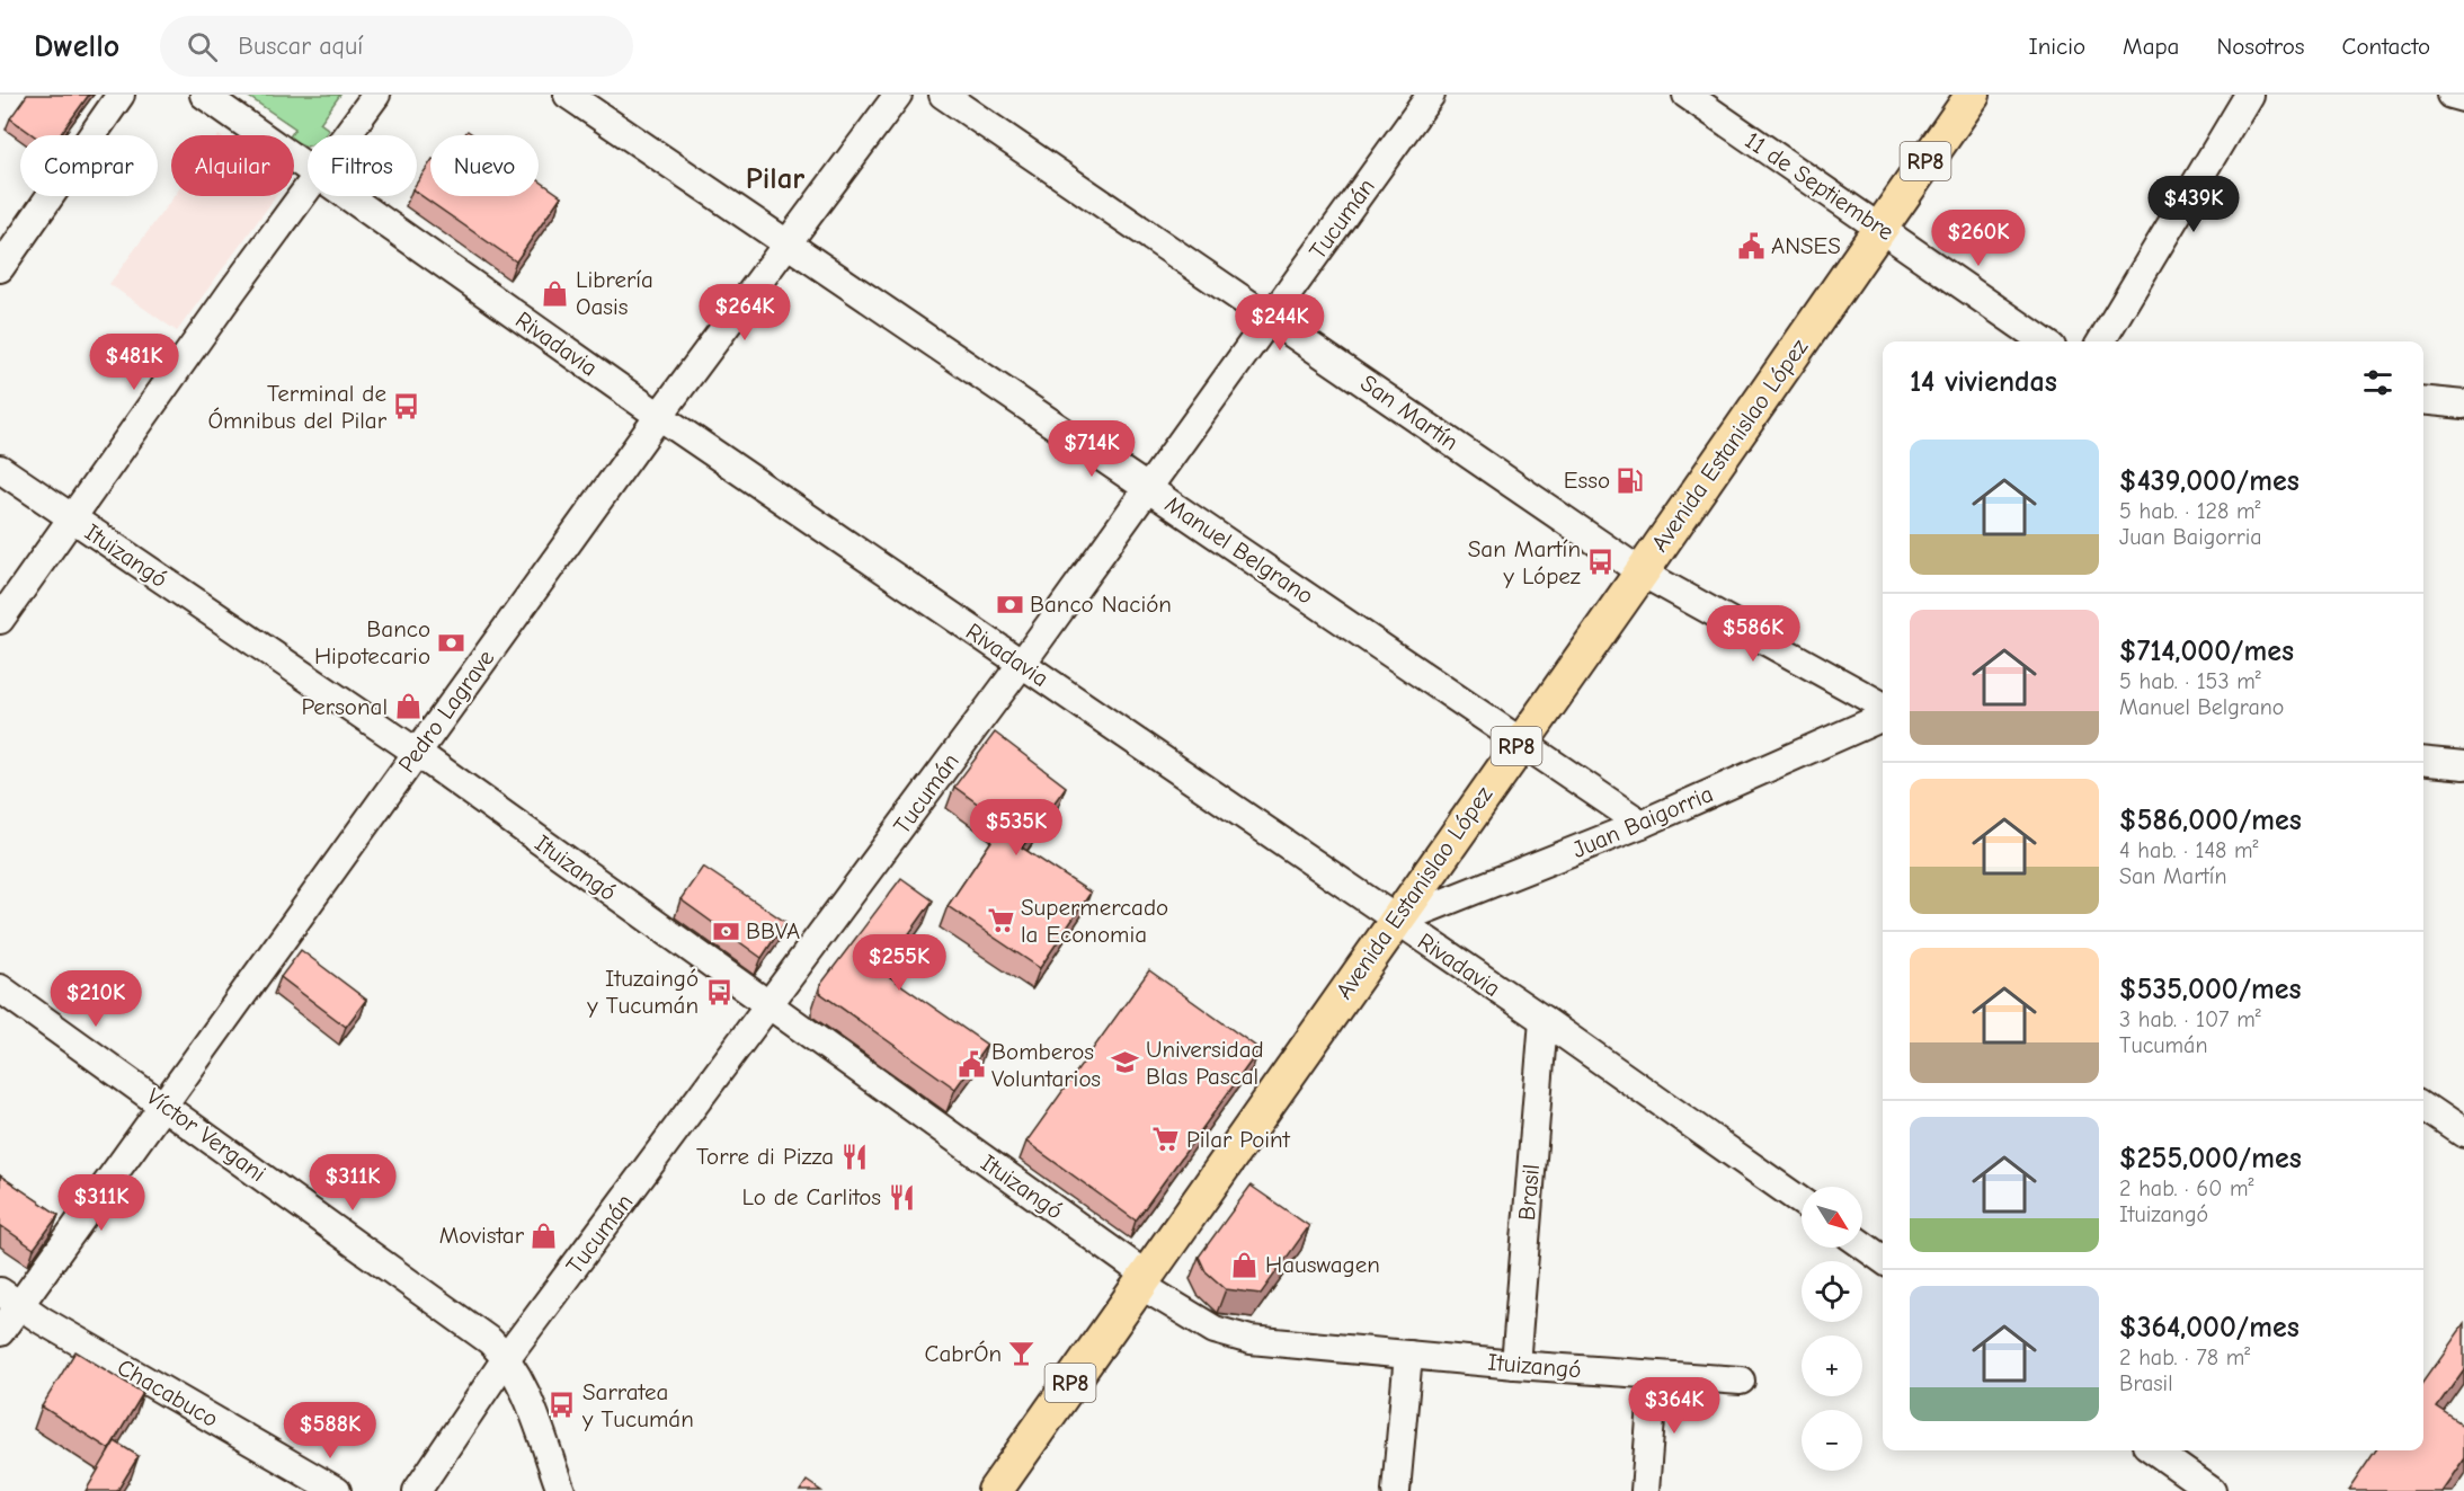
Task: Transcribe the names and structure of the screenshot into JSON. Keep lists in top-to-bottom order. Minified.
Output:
{"streets":{"main road":["RP8","Avenida Estanislao López"],"street":["11 de Septiembre","Tucumán","Rivadavia","San Martín","Manuel Belgrano","Ituizangó","Pedro Lagrave","Juan Baigorria","Víctor Vergani","Brasil","Chacabuco"]},"crossings":[["11 de Septiembre","Avenida Estanislao López"],["Tucumán","Rivadavia"],["Tucumán","San Martín"],["Tucumán","Manuel Belgrano"],["Tucumán","Ituizangó"],["Tucumán","Víctor Vergani"],["Rivadavia","Avenida Estanislao López"],["Rivadavia","Pedro Lagrave"],["Rivadavia","Juan Baigorria"],["Rivadavia","Brasil"],["San Martín","Avenida Estanislao López"],["Avenida Estanislao López","Manuel Belgrano"],["Avenida Estanislao López","Ituizangó"],["Avenida Estanislao López","Juan Baigorria"],["Manuel Belgrano","Pedro Lagrave"],["Manuel Belgrano","Juan Baigorria"],["Ituizangó","Pedro Lagrave"],["Ituizangó","Brasil"],["Pedro Lagrave","Víctor Vergani"],["Pedro Lagrave","Chacabuco"]],"districts":["Pilar"],"places":{"public building":["ANSES","Bomberos Voluntarios"],"shop":["Librería Oasis","Personal","Movistar","Hauswagen"],"bus stop":["Terminal de Ómnibus del Pilar","San Martín y López","Ituzaingó y Tucumán","Sarratea y Tucumán"],"fuel station":["Esso"],"bank":["Banco Nación","Banco Hipotecario","BBVA"],"supermarket":["Supermercado la Economia","Pilar Point"],"school or university":["Universidad Blas Pascal"],"restaurant":["Torre di Pizza","Lo de Carlitos"],"bar":["CabrÓn"]},"north":"bottom right","page":{"header":"Dwello","search":"Buscar aquí","nav":["Inicio","Mapa","Nosotros","Contacto"],"chip":["Comprar","Alquilar","Filtros","Nuevo"],"price":["$439K","$260K","$264K","$244K","$481K","$714K","$586K","$535K","$255K","$210K","$311K","$311K","$364K","$588K"],"heading":"14 viviendas","list":[{"name":"$439,000/mes","note":"5 hab. · 128 m² · Juan Baigorria"},{"name":"$714,000/mes","note":"5 hab. · 153 m² · Manuel Belgrano"},{"name":"$586,000/mes","note":"4 hab. · 148 m² · San Martín"},{"name":"$535,000/mes","note":"3 hab. · 107 m² · Tucumán"},{"name":"$255,000/mes","note":"2 hab. · 60 m² · Ituizangó"},{"name":"$364,000/mes","note":"2 hab. · 78 m² · Brasil"}],"map_buttons":["+","−"]}}
